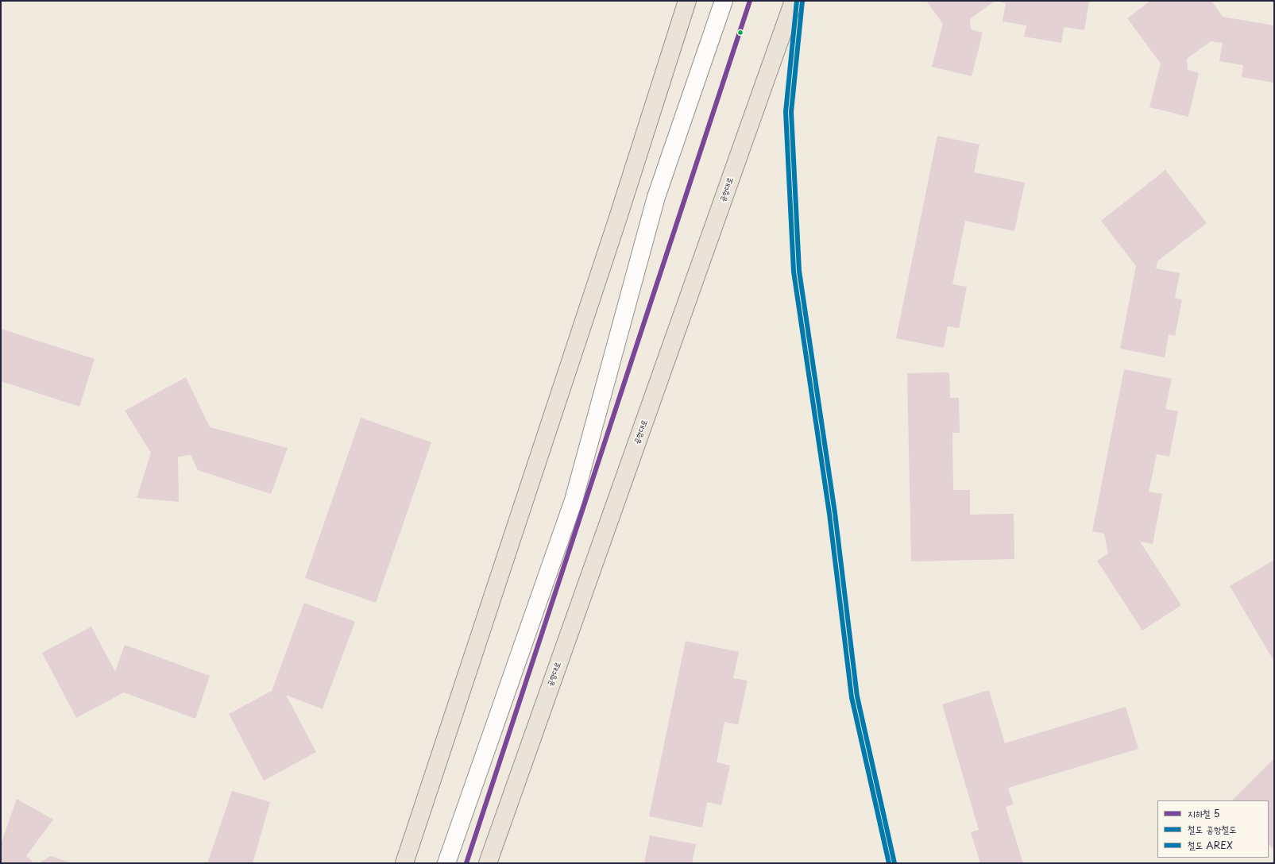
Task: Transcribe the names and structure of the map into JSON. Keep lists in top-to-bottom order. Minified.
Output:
{"streets":{"main road":["공항대로"]},"lines":["metro line 5","rail line 공항철도","rail line AREX"],"legend":["지하철 5","철도 공항철도","철도 AREX"]}
